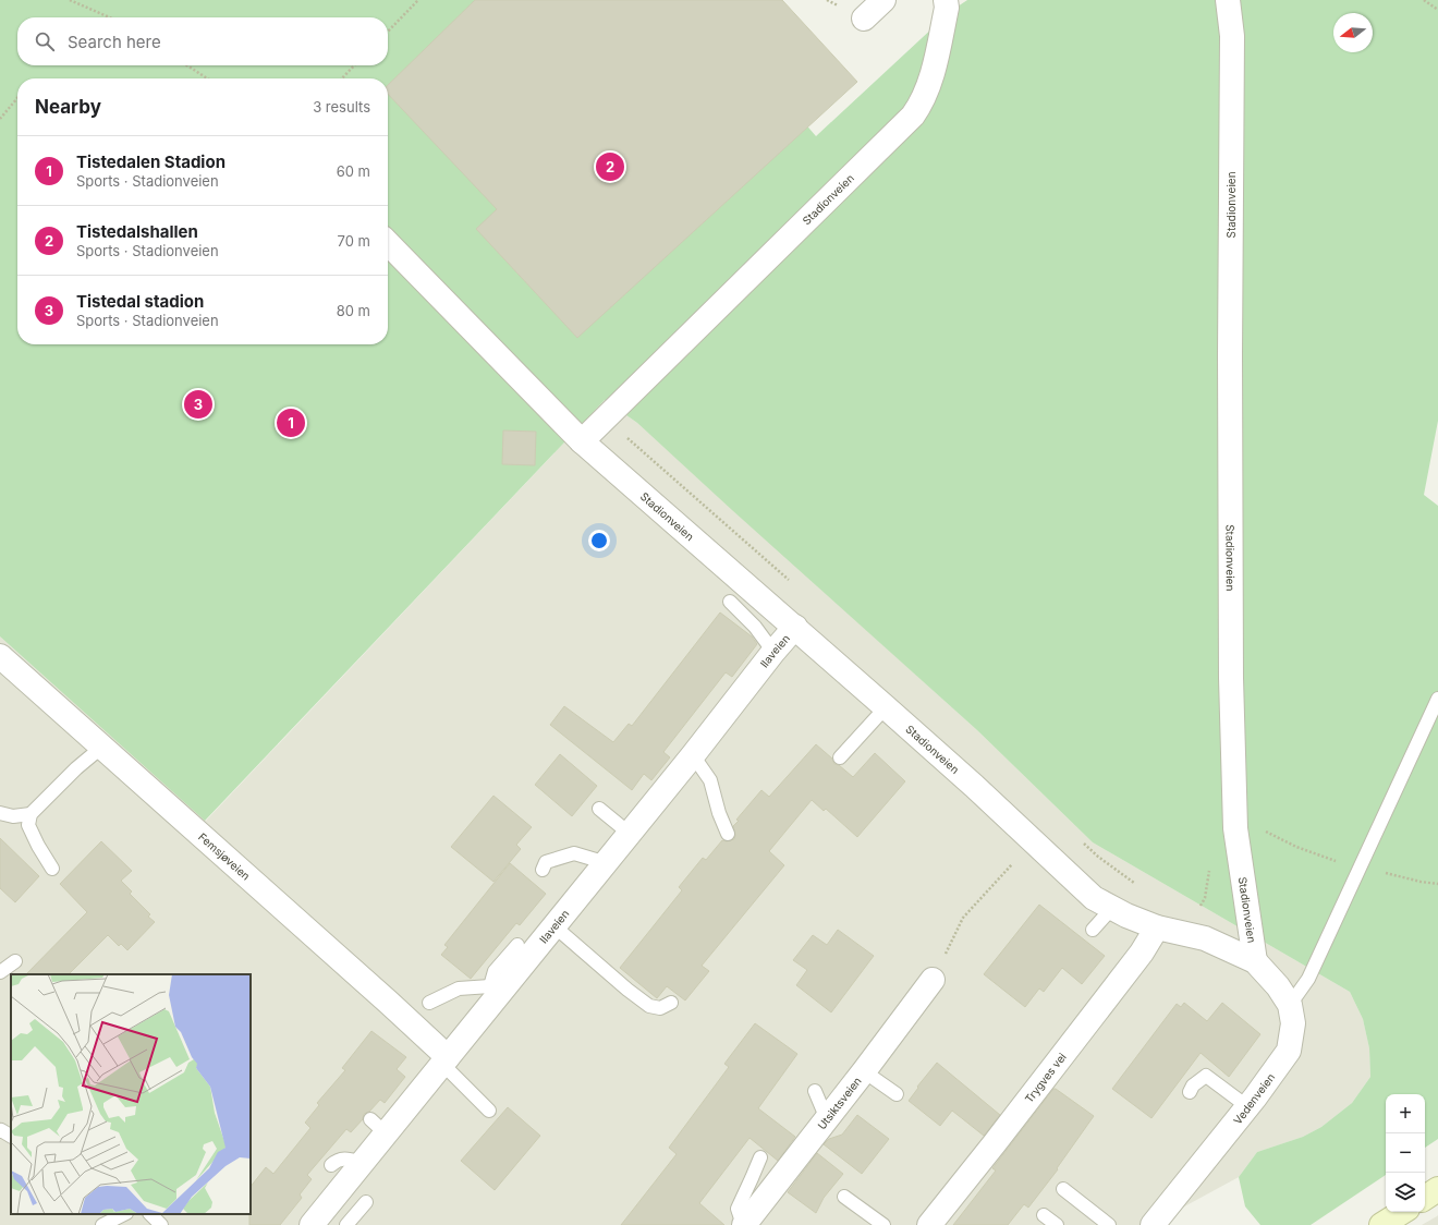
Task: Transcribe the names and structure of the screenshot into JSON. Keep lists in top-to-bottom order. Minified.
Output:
{"streets":{"street":["Stadionveien","Ilaveien","Femsjøveien","Trygves vei","Vedenveien","Utsiktsveien"]},"crossings":[["Stadionveien","Ilaveien"],["Stadionveien","Trygves vei"],["Stadionveien","Vedenveien"],["Ilaveien","Femsjøveien"]],"north":"left","page":{"search":"Search here","heading":["Nearby","3 results"],"list":[{"mark":"1","name":"Tistedalen Stadion","note":"Sports · Stadionveien","value":"60 m"},{"mark":"2","name":"Tistedalshallen","note":"Sports · Stadionveien","value":"70 m"},{"mark":"3","name":"Tistedal stadion","note":"Sports · Stadionveien","value":"80 m"}],"pins":["2","3","1"],"map_buttons":["+","−"]}}
